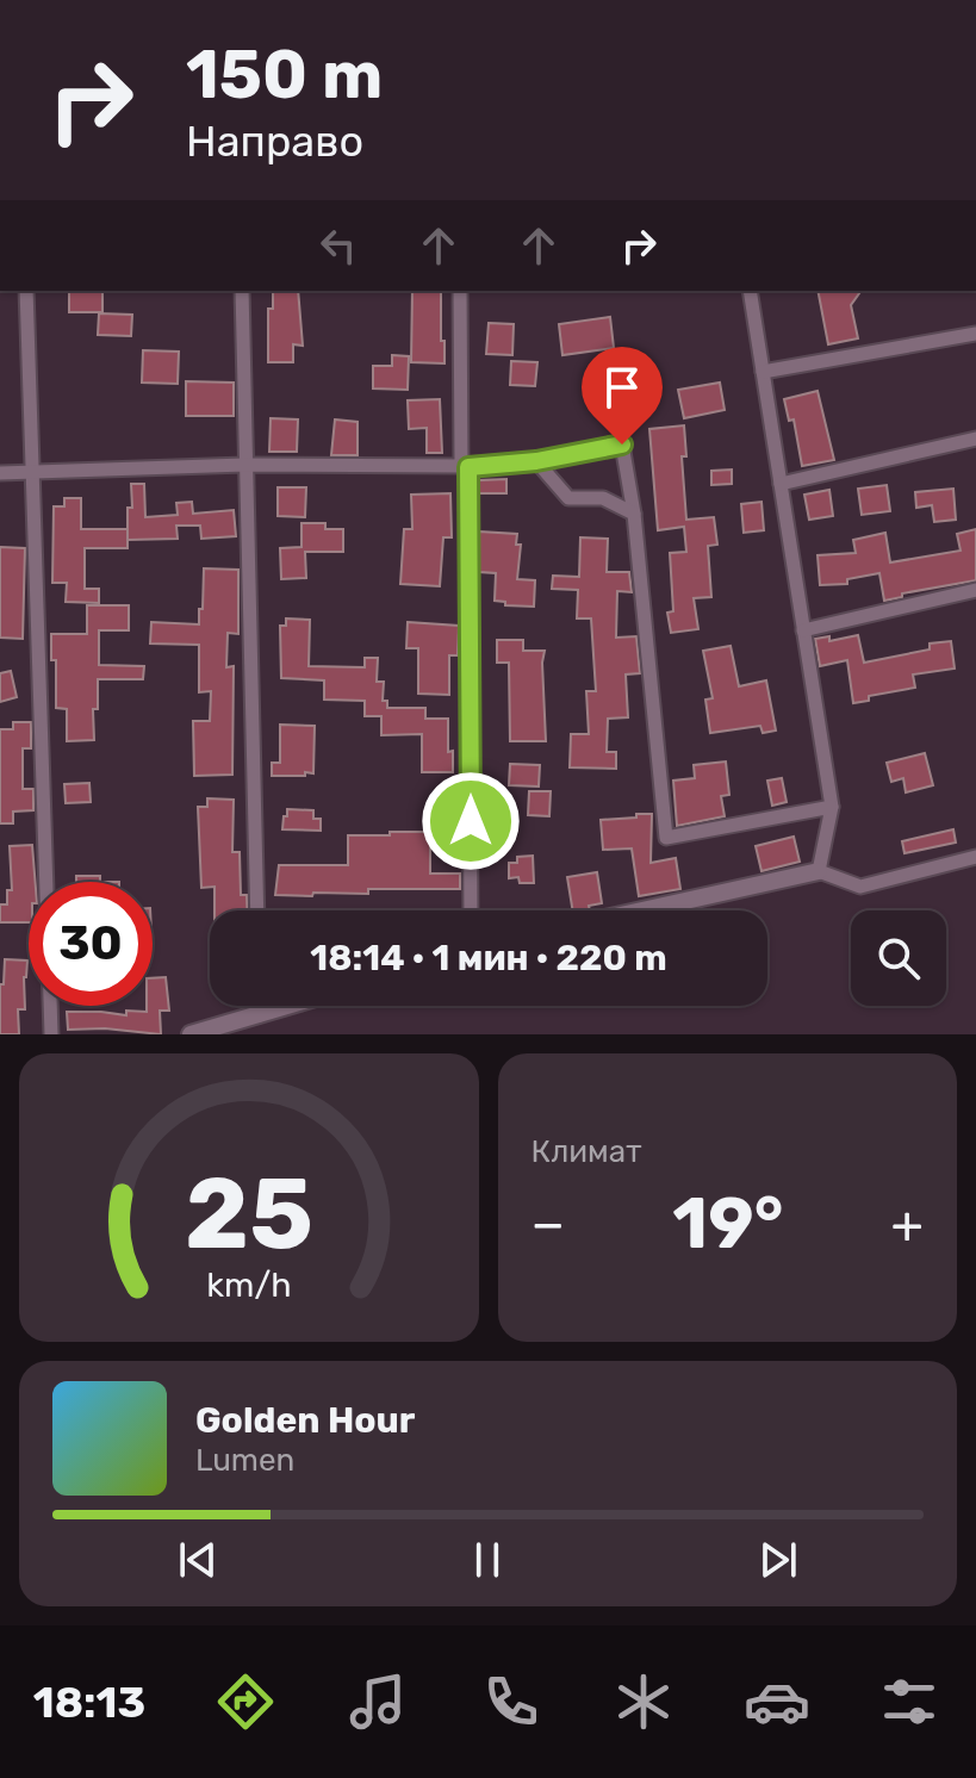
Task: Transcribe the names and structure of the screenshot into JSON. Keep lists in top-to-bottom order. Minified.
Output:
{"page":{"turn":["150 m","Направо"],"limit":"30","trip":"18:14 · 1 мин · 220 m","tile":"Климат","heat":["−","19°","+"],"song":["Golden Hour","Lumen"],"tabs":"18:13","gauge":["25","km/h"]}}
